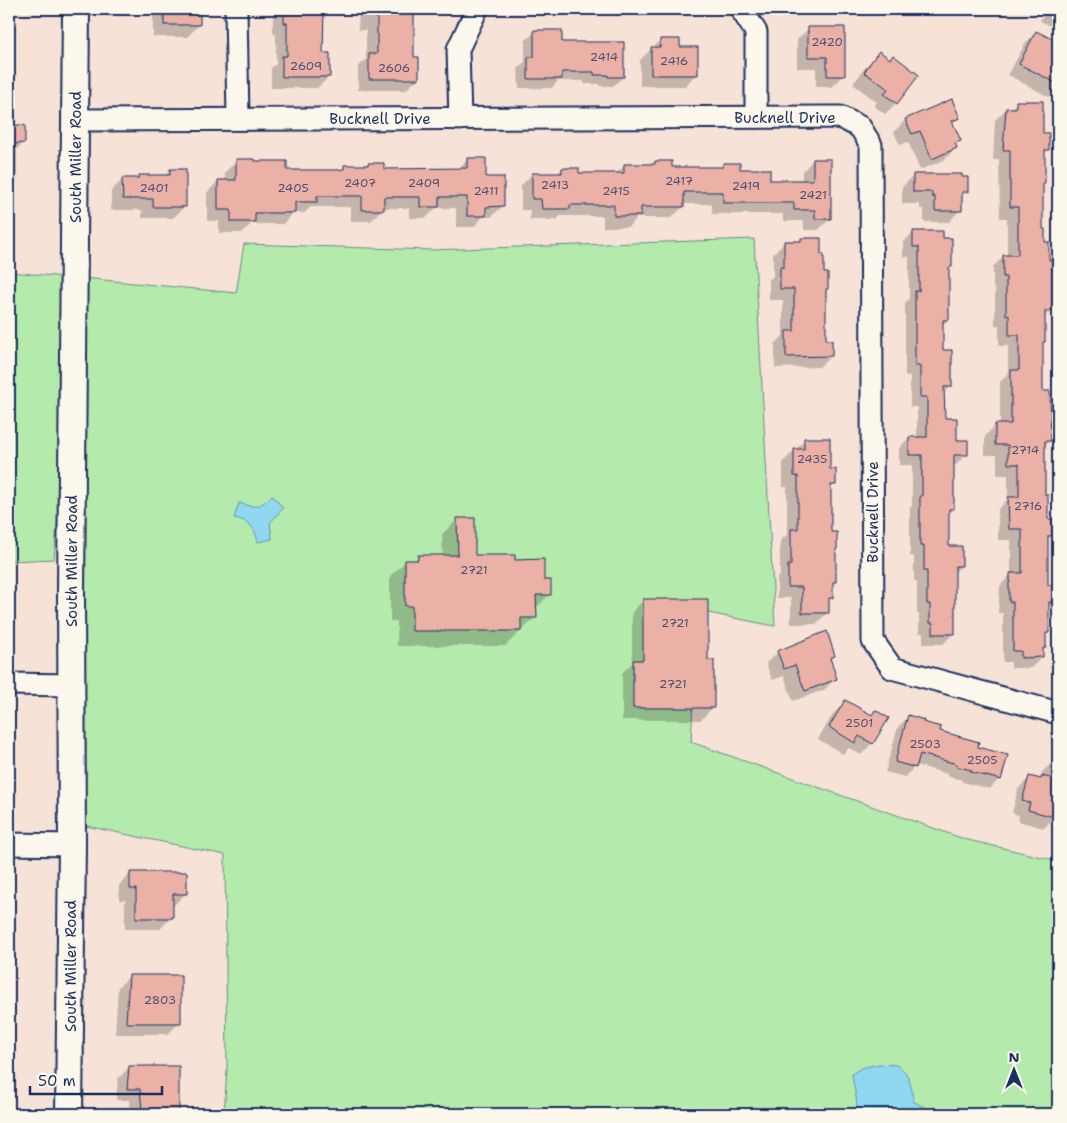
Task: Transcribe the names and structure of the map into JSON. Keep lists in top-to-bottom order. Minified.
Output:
{"streets":{"street":["Bucknell Drive","South Miller Road"]},"crossings":[["Bucknell Drive","South Miller Road"]],"house_numbers":["2420","2414","2416","2609","2606","2417","2407","2409","2413","2419","2401","2405","2411","2415","2421","2714","2435","2716","2721","2721","2721","2501","2503","2505","2803"],"scale_bar":"50 m","north":"top"}
